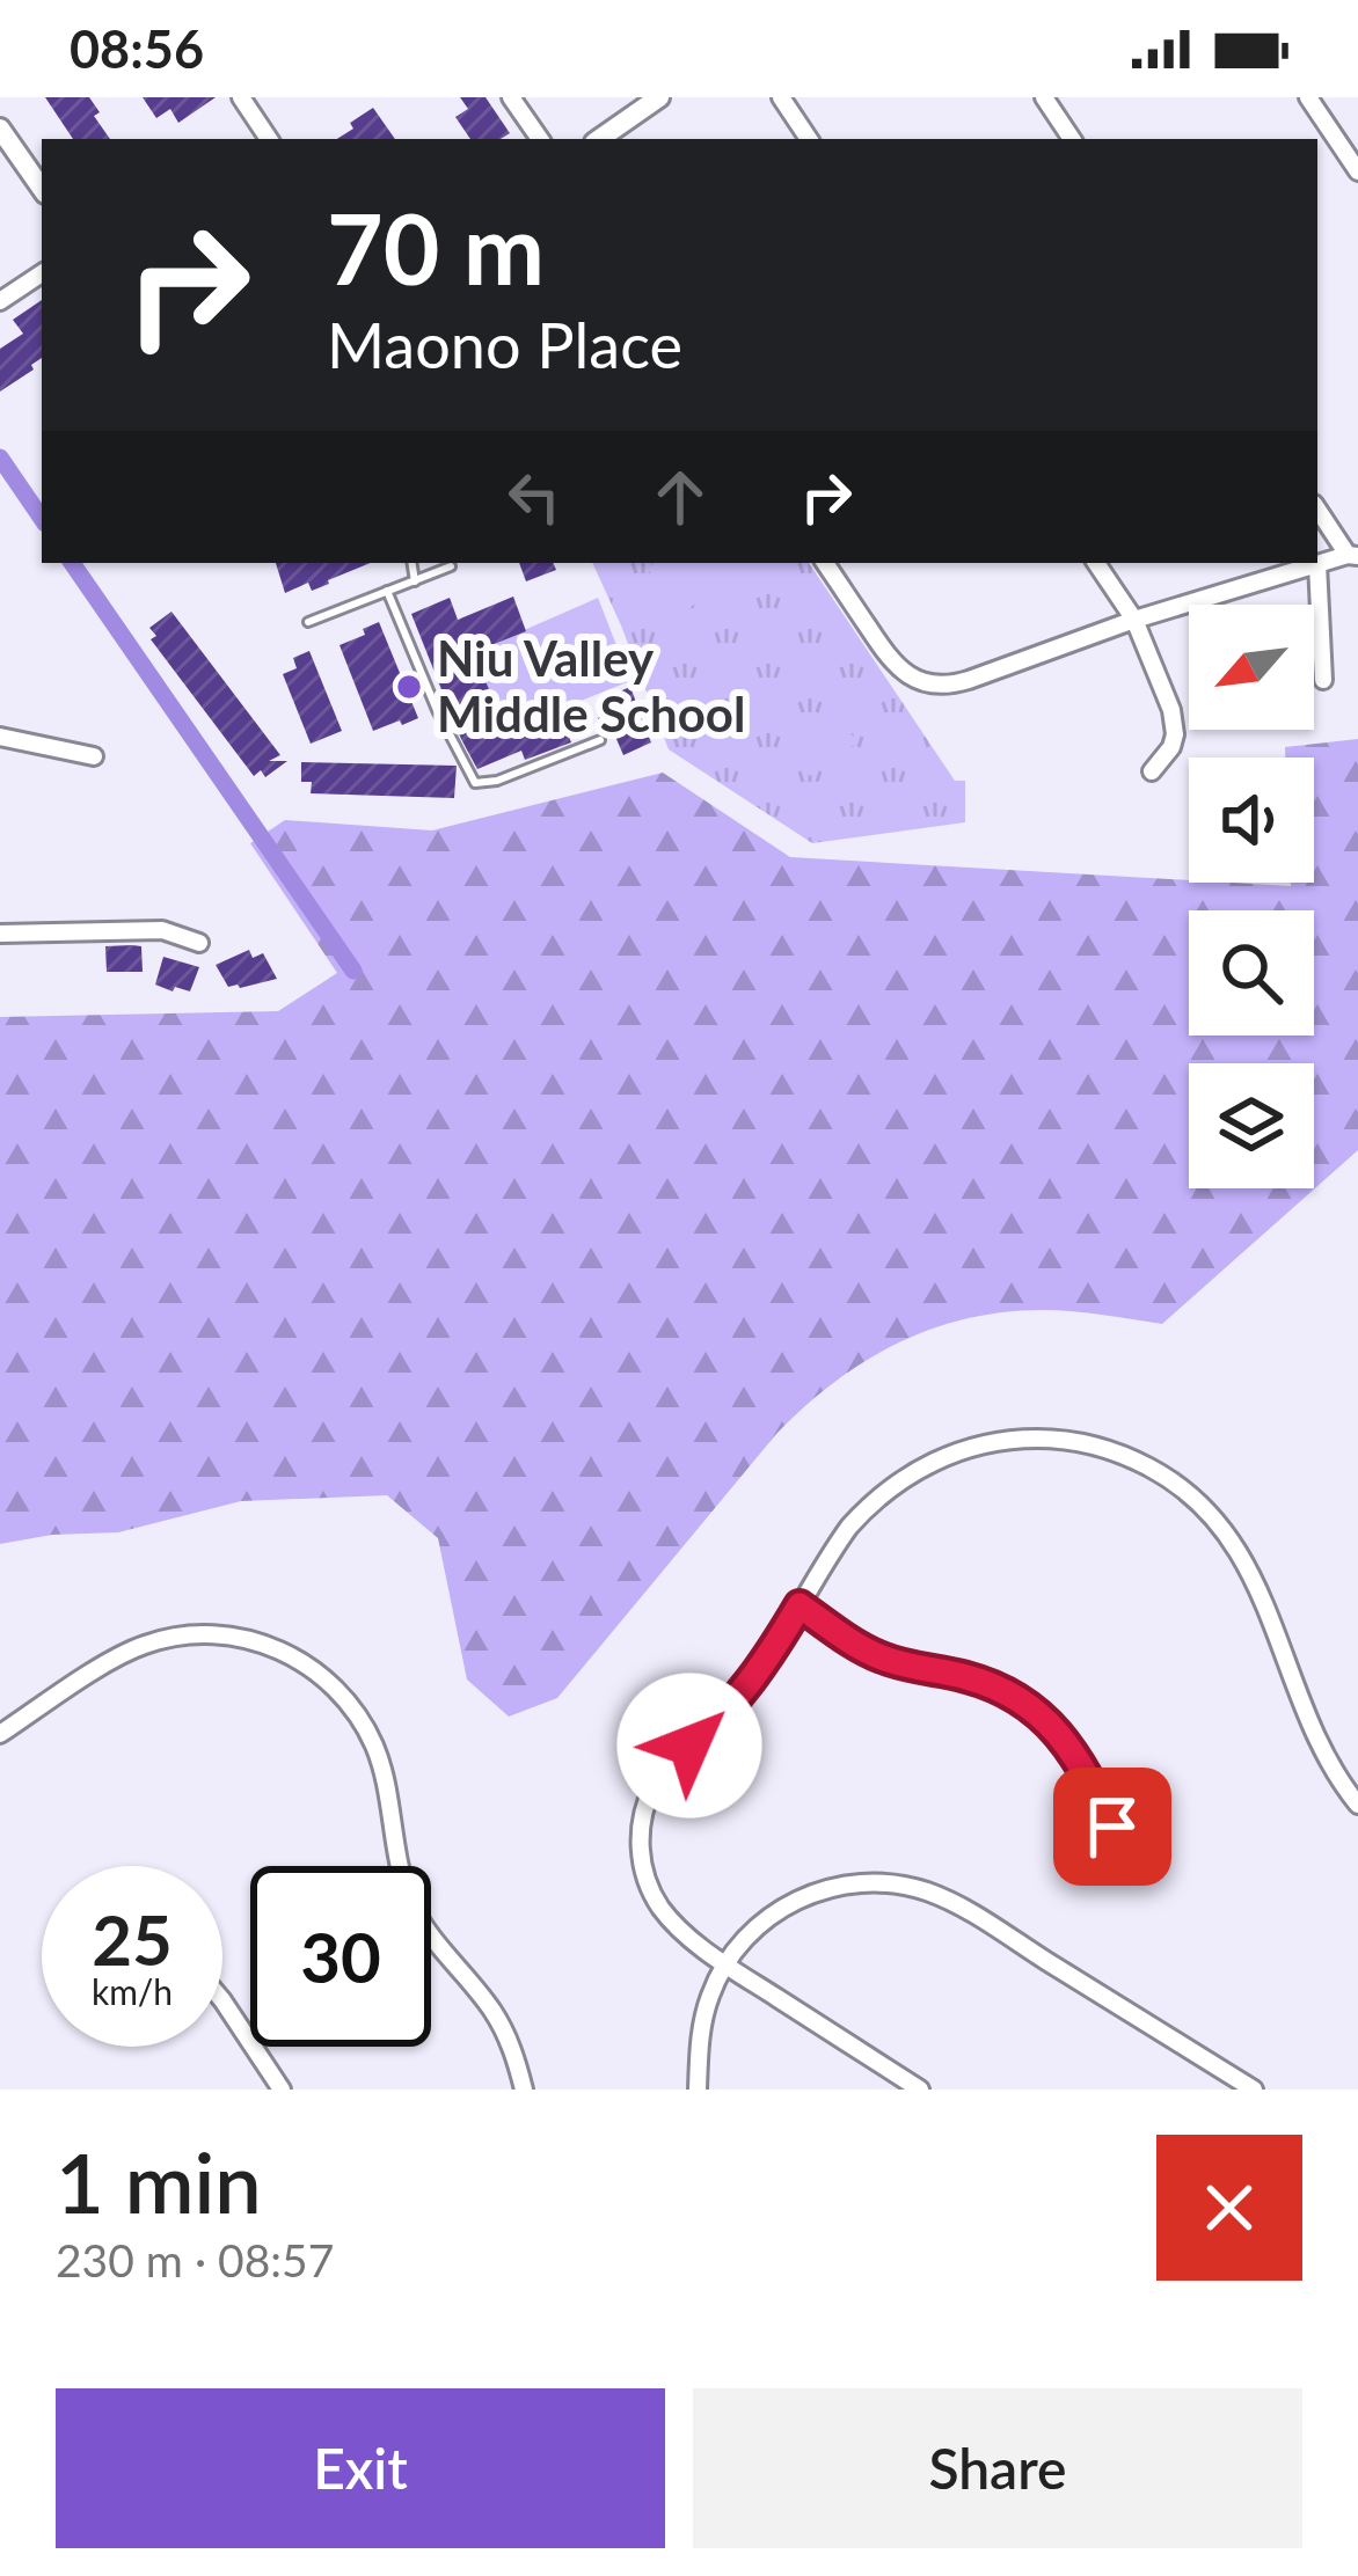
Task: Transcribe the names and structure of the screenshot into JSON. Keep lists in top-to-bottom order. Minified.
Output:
{"places":["Niu Valley Middle School"],"north":"bottom left","page":{"status":"08:56","turn":["70 m","Maono Place"],"speed":"25 km/h","limit":"30","heading":["1 min","230 m · 08:57"],"buttons":["Exit","Share"]}}
